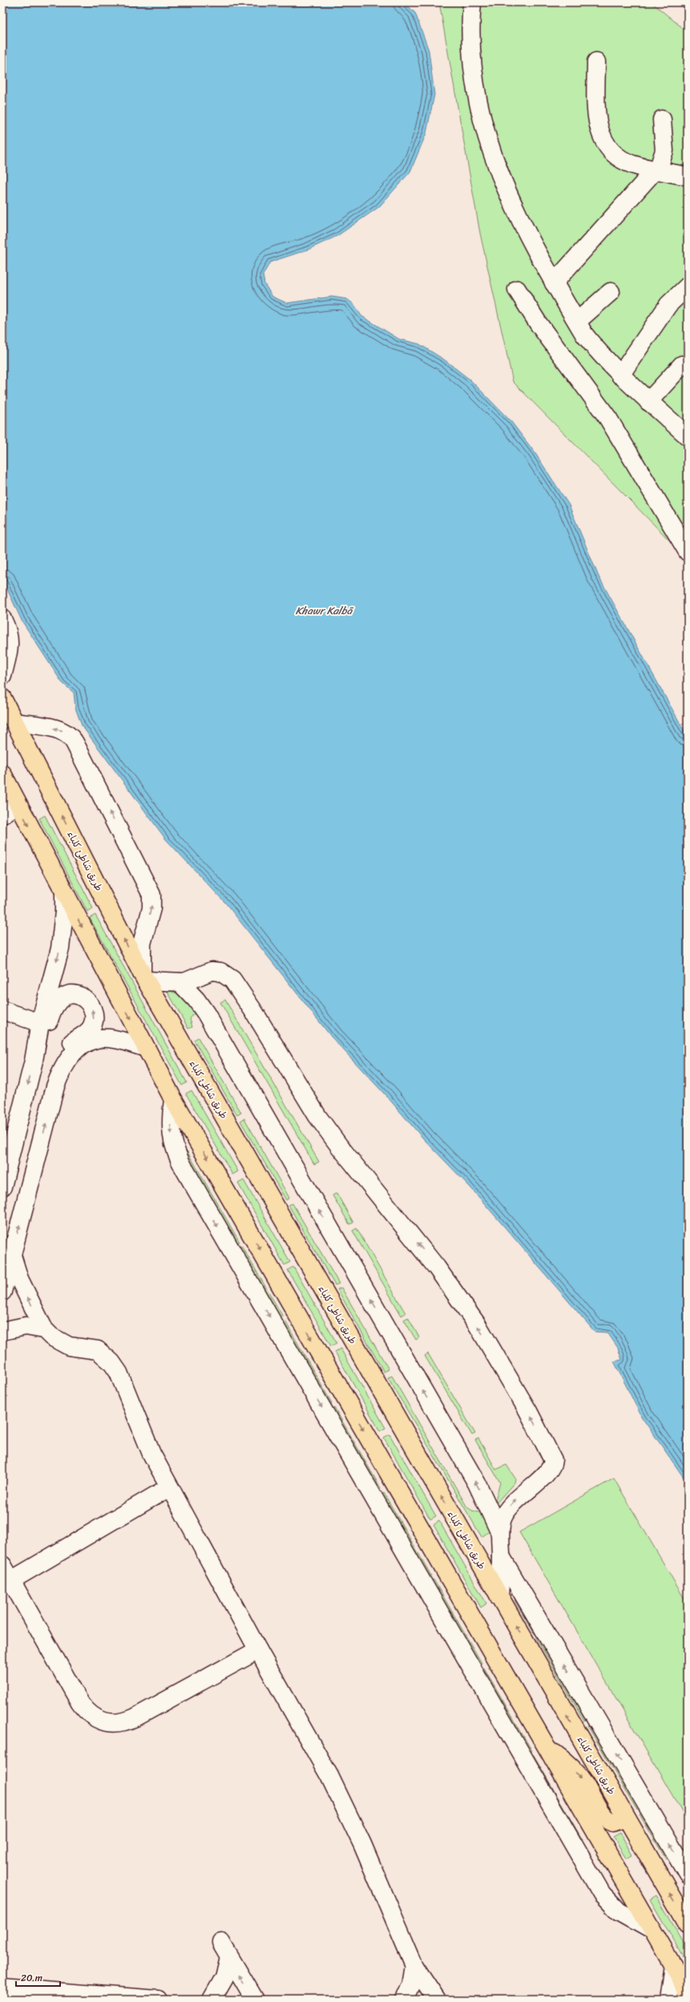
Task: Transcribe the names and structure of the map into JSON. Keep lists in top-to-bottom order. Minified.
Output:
{"streets":{"highway":["طريق شاطئ كلباء"]},"water":["Khawr Kalbā"],"scale_bar":"20 m"}
